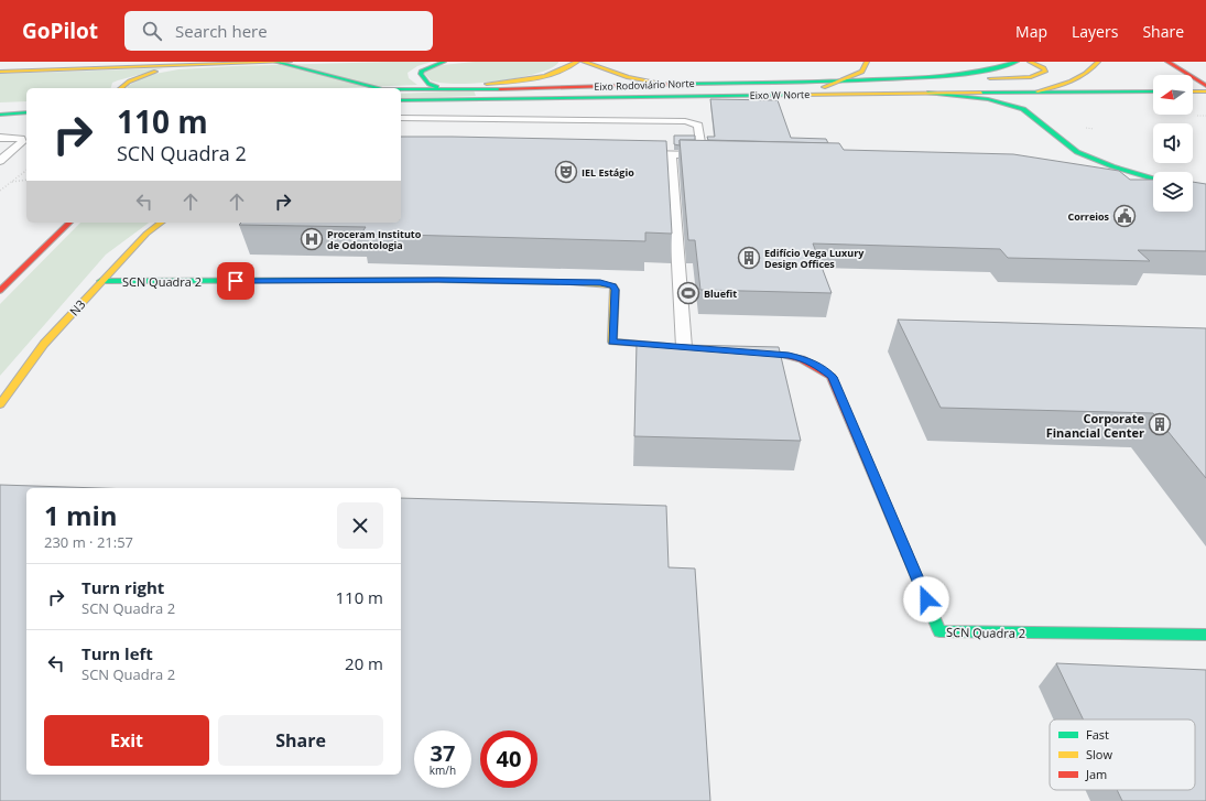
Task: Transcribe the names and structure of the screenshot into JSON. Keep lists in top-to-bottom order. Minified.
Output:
{"streets":{"main road":["Eixo Rodoviário Norte","Eixo W Norte","SCN Quadra 2","N3"]},"crossings":[["SCN Quadra 2","N3"]],"places":{"theatre":["IEL Estágio"],"public building":["Correios"],"hospital":["Proceram Instituto de Odontologia"],"building":["Edifício Vega Luxury Design Offices","Corporate Financial Center"],"sports":["Bluefit"]},"legend":["Fast","Slow","Jam"],"north":"left","page":{"header":"GoPilot","search":"Search here","nav":["Map","Layers","Share"],"turn":["110 m","SCN Quadra 2"],"heading":["1 min","230 m · 21:57"],"list":[{"name":"Turn right","note":"SCN Quadra 2","value":"110 m"},{"name":"Turn left","note":"SCN Quadra 2","value":"20 m"}],"buttons":["Exit","Share"],"speed":"37 km/h","limit":"40"}}
